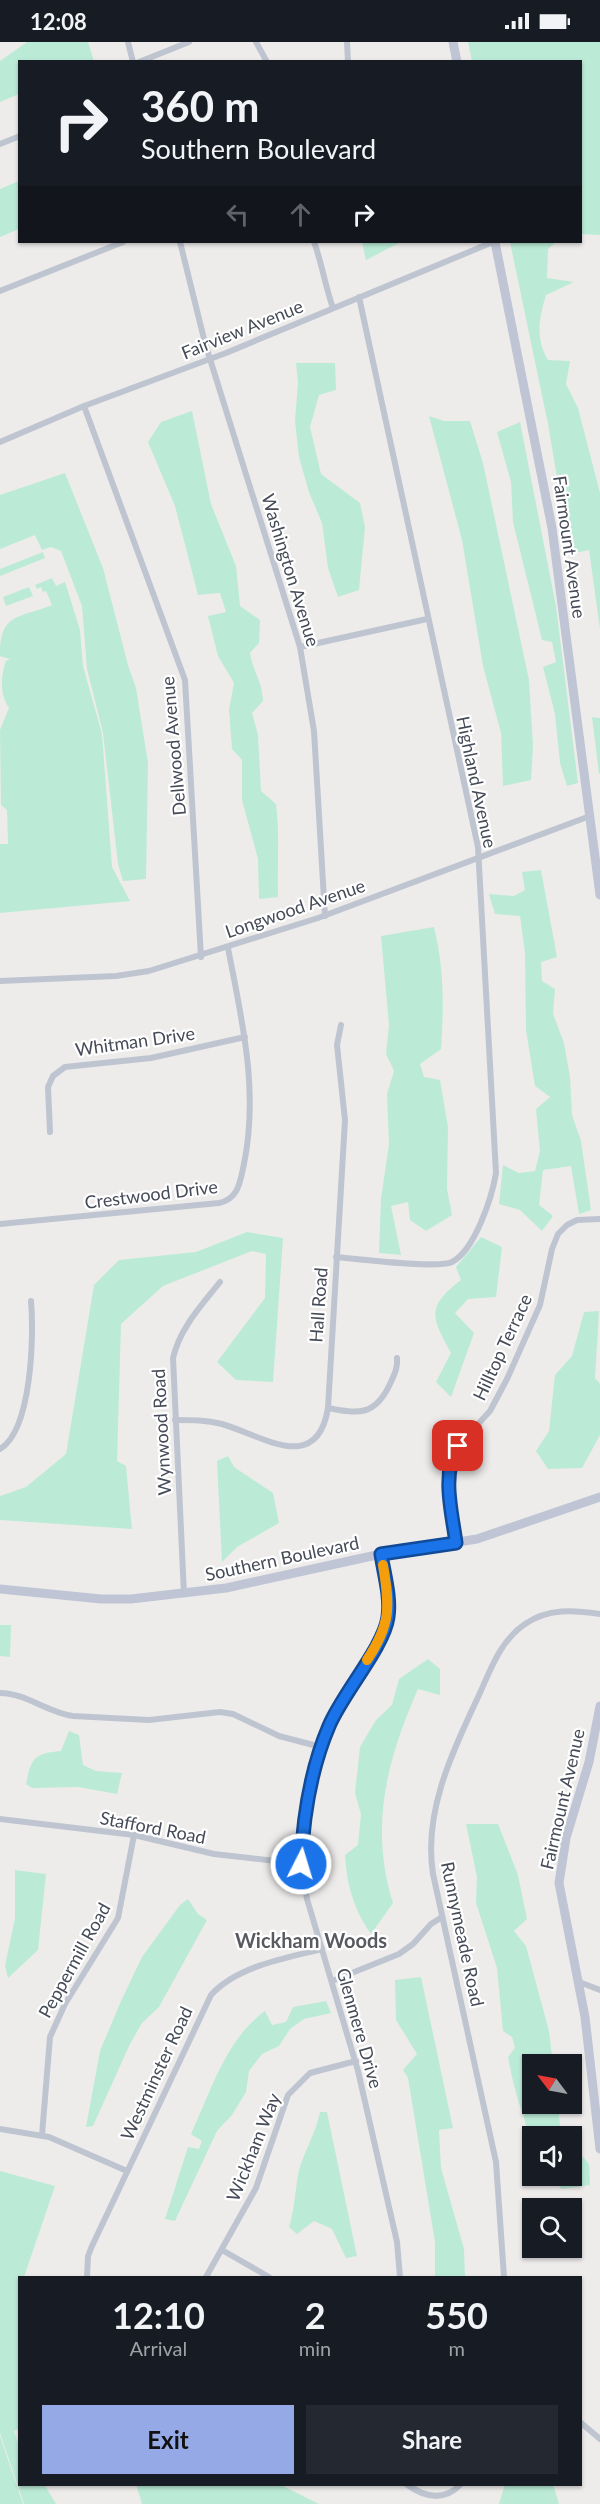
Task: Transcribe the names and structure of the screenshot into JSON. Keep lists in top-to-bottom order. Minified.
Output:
{"streets":{"main road":["Fairmount Avenue","Southern Boulevard"],"street":["Fairview Avenue","Washington Avenue","Dellwood Avenue","Highland Avenue","Longwood Avenue","Whitman Drive","Crestwood Drive","Hall Road","Hilltop Terrace","Wynwood Road","Stafford Road","Runnymeade Road","Peppermill Road","Glenmere Drive","Westminster Road","Wickham Way"]},"crossings":[["Fairview Avenue","Washington Avenue"],["Fairview Avenue","Dellwood Avenue"],["Fairview Avenue","Highland Avenue"],["Fairmount Avenue","Longwood Avenue"],["Washington Avenue","Longwood Avenue"],["Dellwood Avenue","Longwood Avenue"],["Highland Avenue","Longwood Avenue"],["Highland Avenue","Hall Road"],["Longwood Avenue","Crestwood Drive"],["Whitman Drive","Crestwood Drive"],["Hall Road","Wynwood Road"],["Hilltop Terrace","Southern Boulevard"],["Wynwood Road","Southern Boulevard"],["Southern Boulevard","Glenmere Drive"],["Stafford Road","Peppermill Road"],["Stafford Road","Glenmere Drive"],["Glenmere Drive","Westminster Road"],["Glenmere Drive","Wickham Way"]],"districts":["Wickham Woods"],"north":"top left","page":{"status":"12:08","turn":["360 m","Southern Boulevard"],"eta":["12:10","Arrival","2","min","550","m"],"buttons":["Exit","Share"]}}
